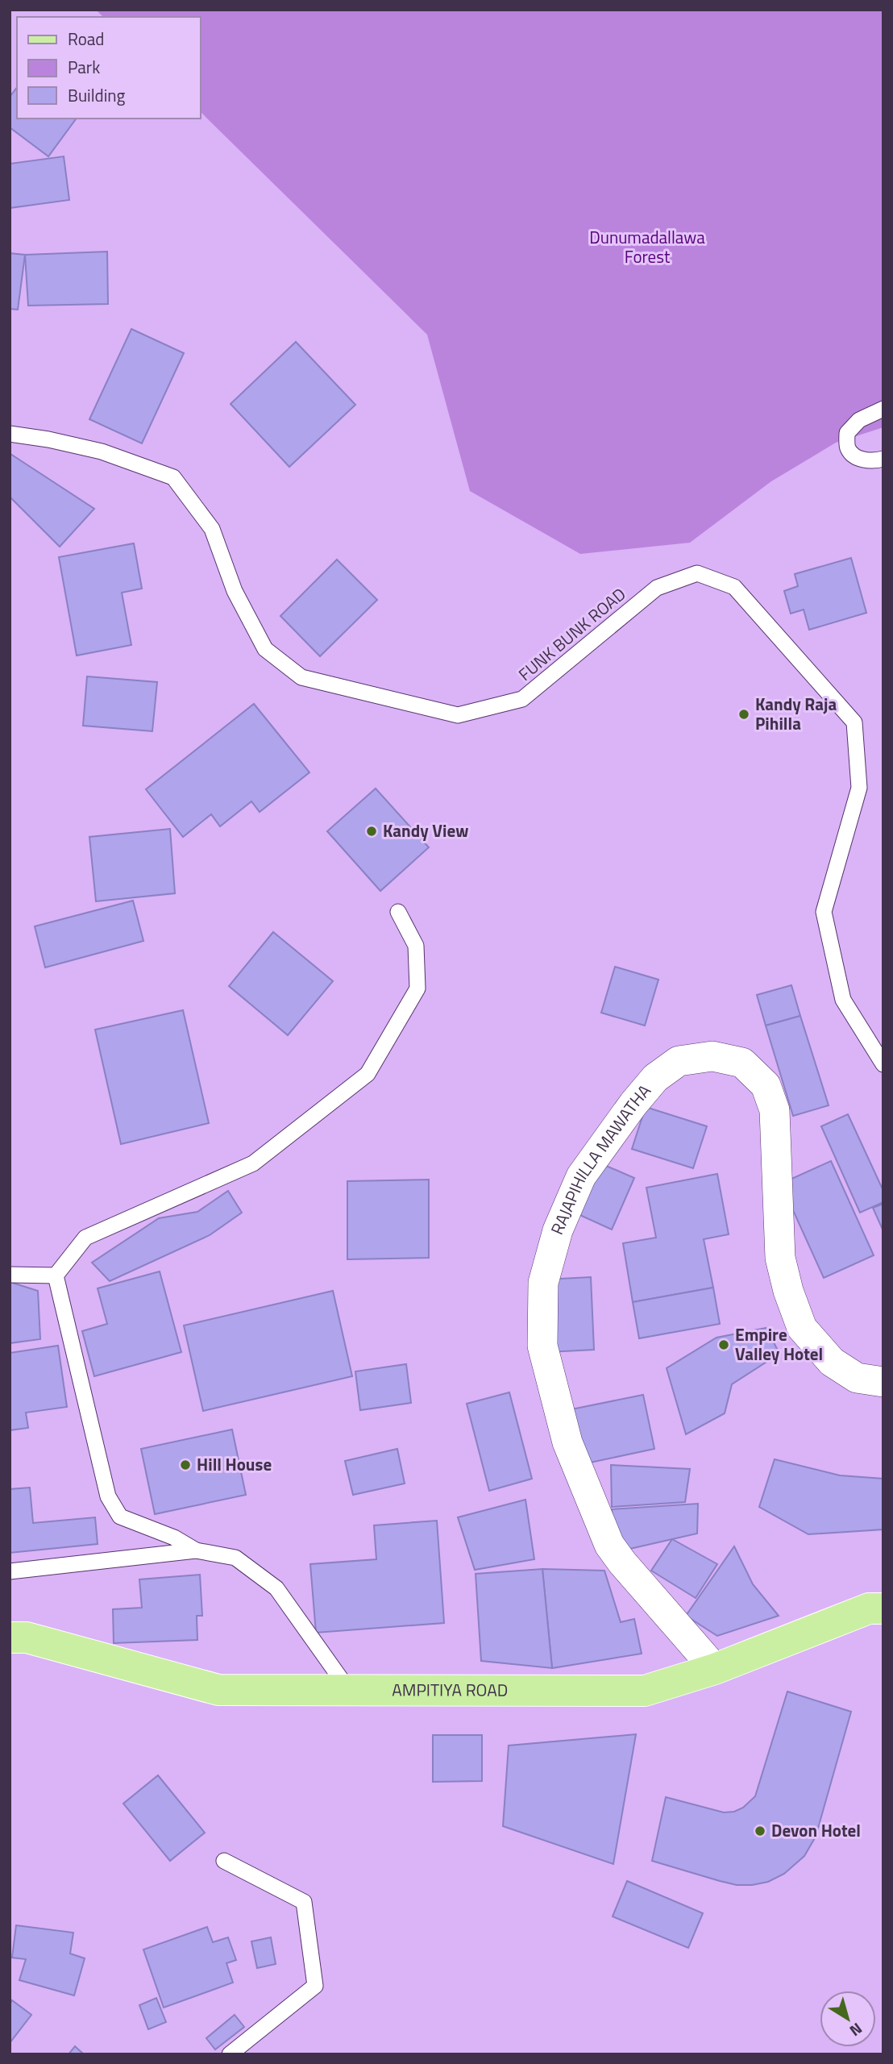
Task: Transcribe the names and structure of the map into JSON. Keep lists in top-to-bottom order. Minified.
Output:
{"streets":{"main road":["AMPITIYA ROAD"],"street":["RAJAPIHILLA MAWATHA"],"lane":["FUNK BUNK ROAD"]},"crossings":[["RAJAPIHILLA MAWATHA","AMPITIYA ROAD"]],"parks":["Dunumadallawa Forest"],"places":["Kandy Raja Pihilla","Kandy View","Empire Valley Hotel","Hill House","Devon Hotel"],"legend":["Road","Park","Building"],"north":"bottom right"}
